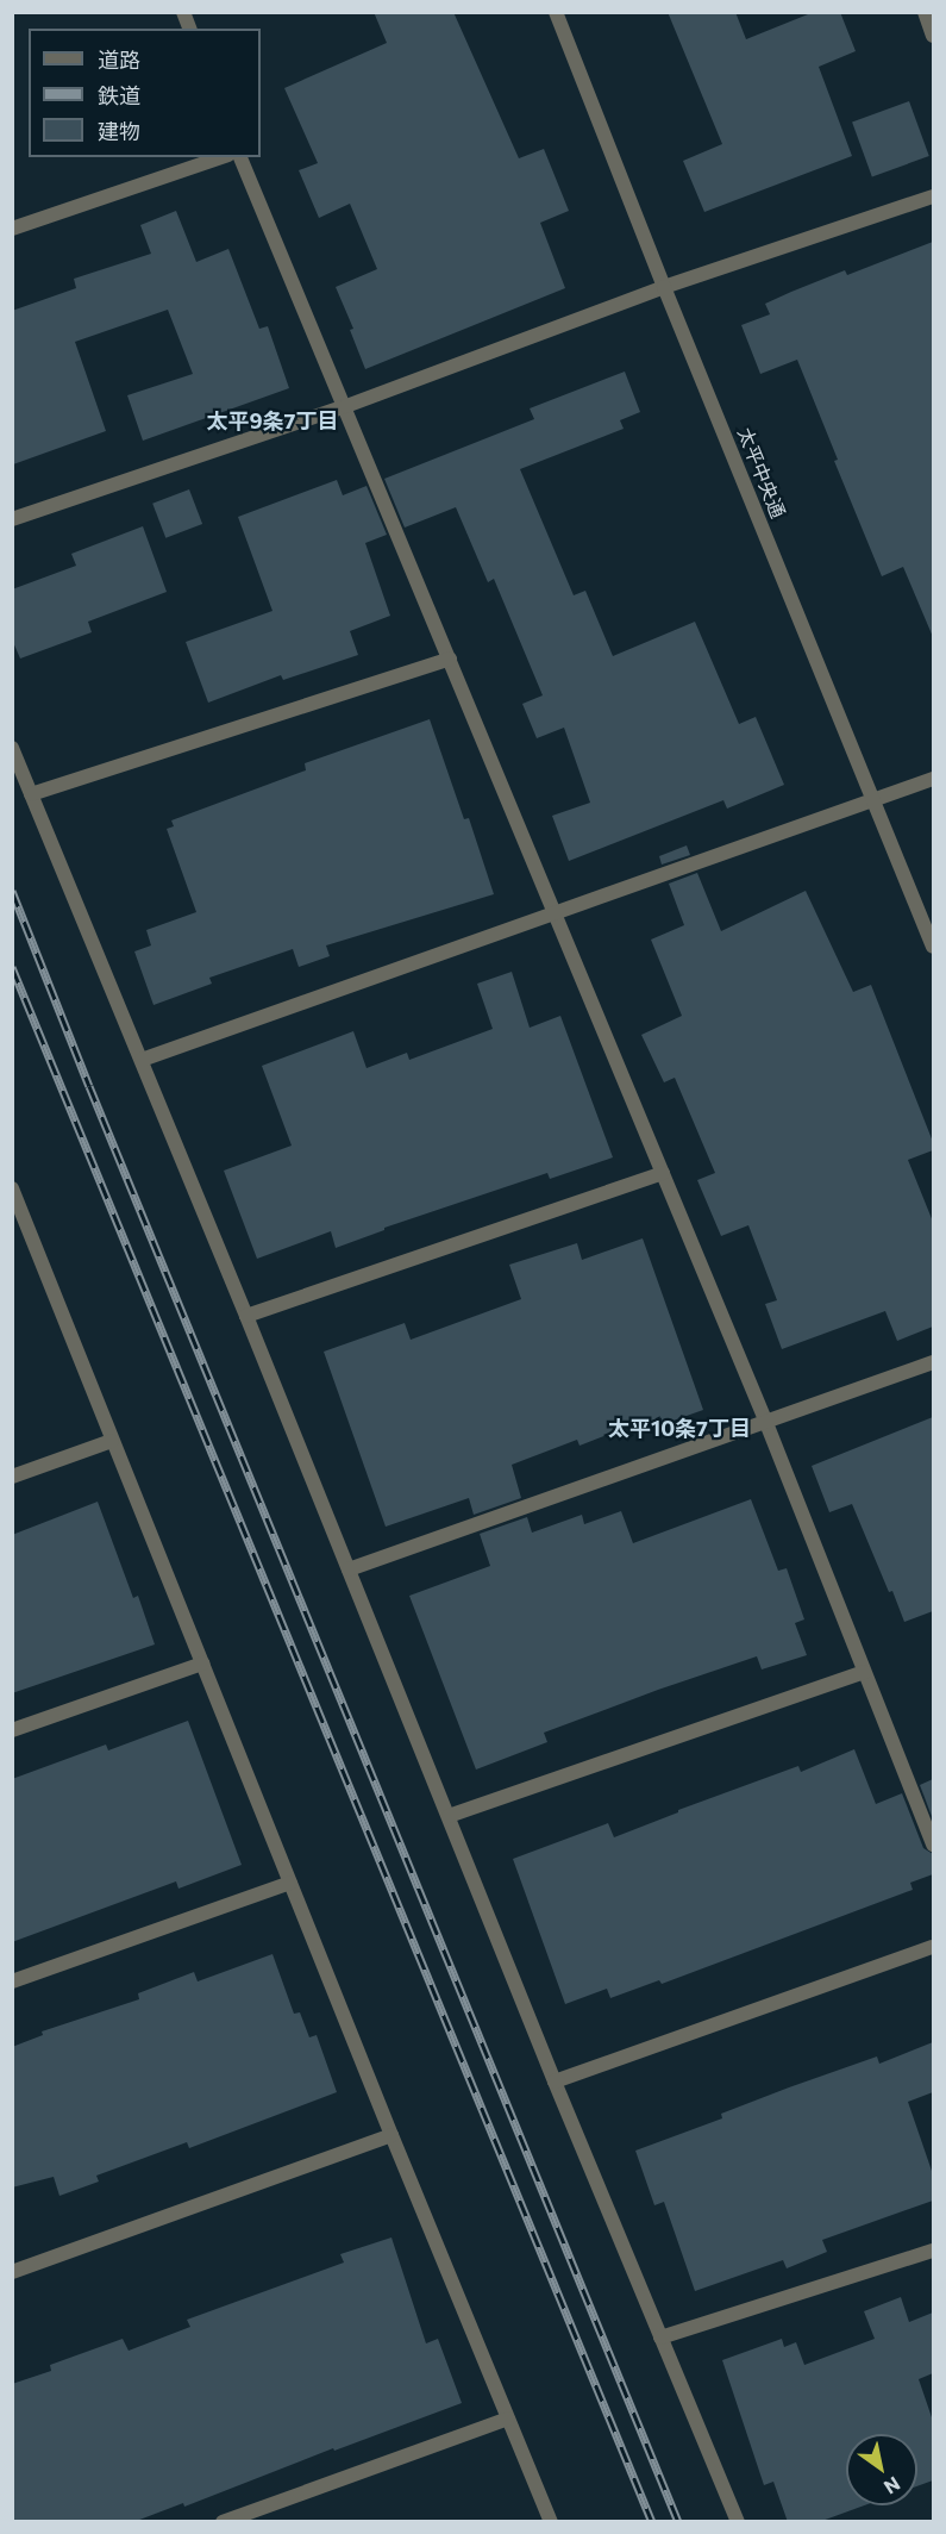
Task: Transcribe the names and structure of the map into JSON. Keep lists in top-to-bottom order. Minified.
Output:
{"streets":{"street":["太平中央通"]},"districts":["太平9条7丁目","太平10条7丁目"],"legend":["道路","鉄道","建物"],"north":"bottom right"}
